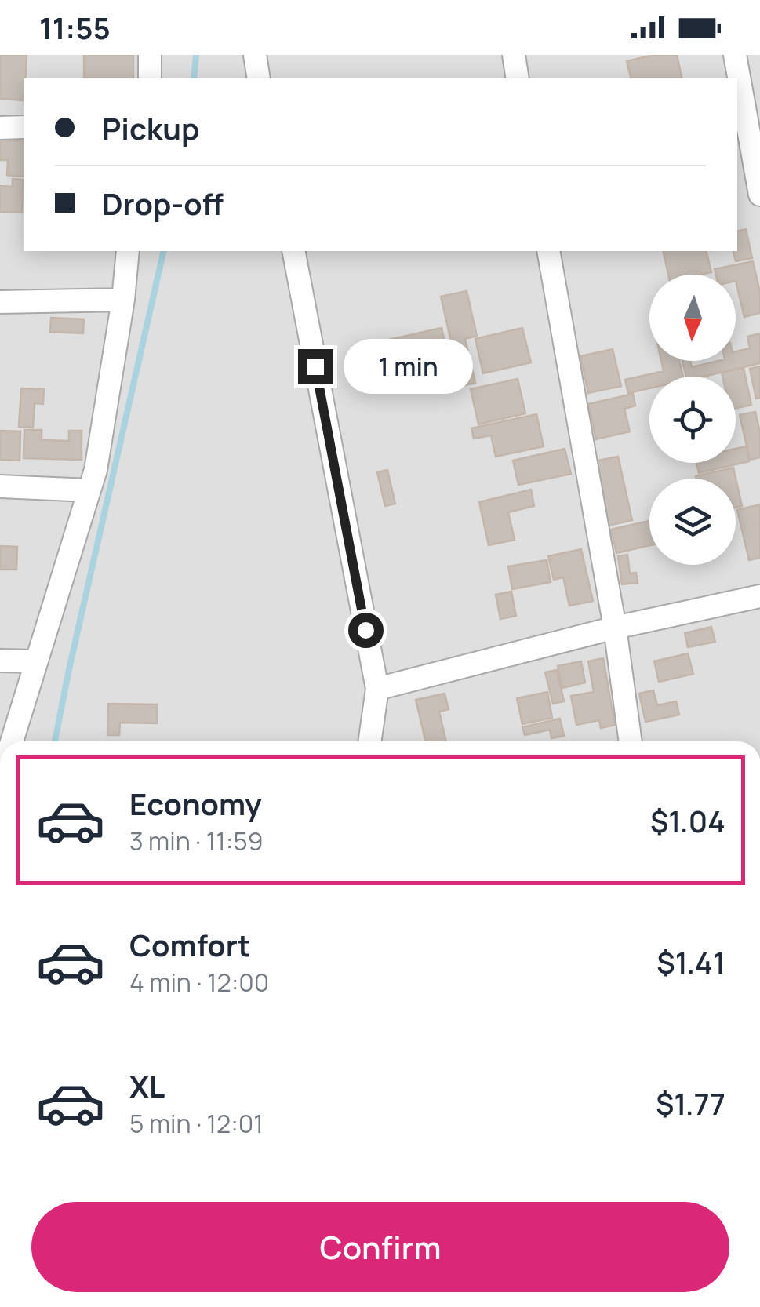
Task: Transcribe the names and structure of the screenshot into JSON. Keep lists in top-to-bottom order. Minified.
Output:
{"north":"bottom","page":{"status":"11:55","banner":["Pickup","Drop-off"],"bubble":"1 min","list":[{"name":"Economy","note":"3 min · 11:59","value":"$1.04"},{"name":"Comfort","note":"4 min · 12:00","value":"$1.41"},{"name":"XL","note":"5 min · 12:01","value":"$1.77"}],"buttons":"Confirm"}}
